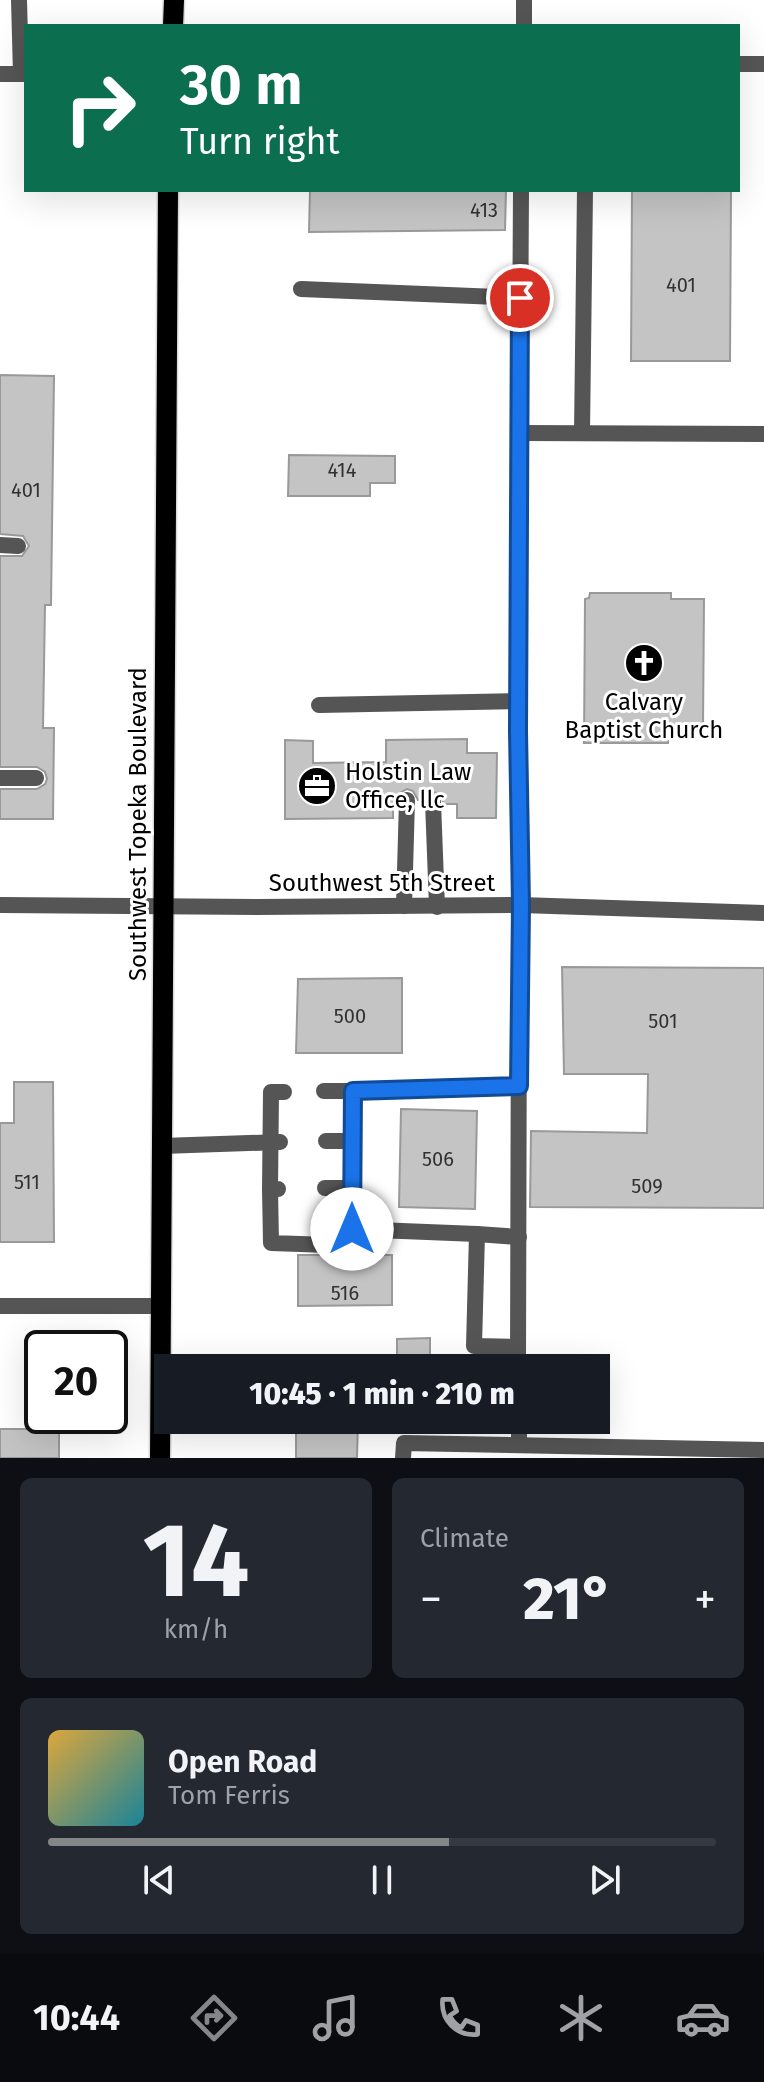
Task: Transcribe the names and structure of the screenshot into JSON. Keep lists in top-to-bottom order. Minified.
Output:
{"streets":{"main road":["Southwest Topeka Boulevard"],"street":["Southwest 5th Street"]},"crossings":[["Southwest Topeka Boulevard","Southwest 5th Street"]],"places":{"church":["Calvary Baptist Church"],"office":["Holstin Law Office, llc"]},"house_numbers":["413","401","414","401","500","501","506","511","509","516"],"page":{"turn":["30 m","Turn right"],"limit":"20","trip":"10:45 · 1 min · 210 m","tile":[["14","km/h"],"Climate"],"heat":["−","21°","+"],"song":["Open Road","Tom Ferris"],"tabs":"10:44"}}
